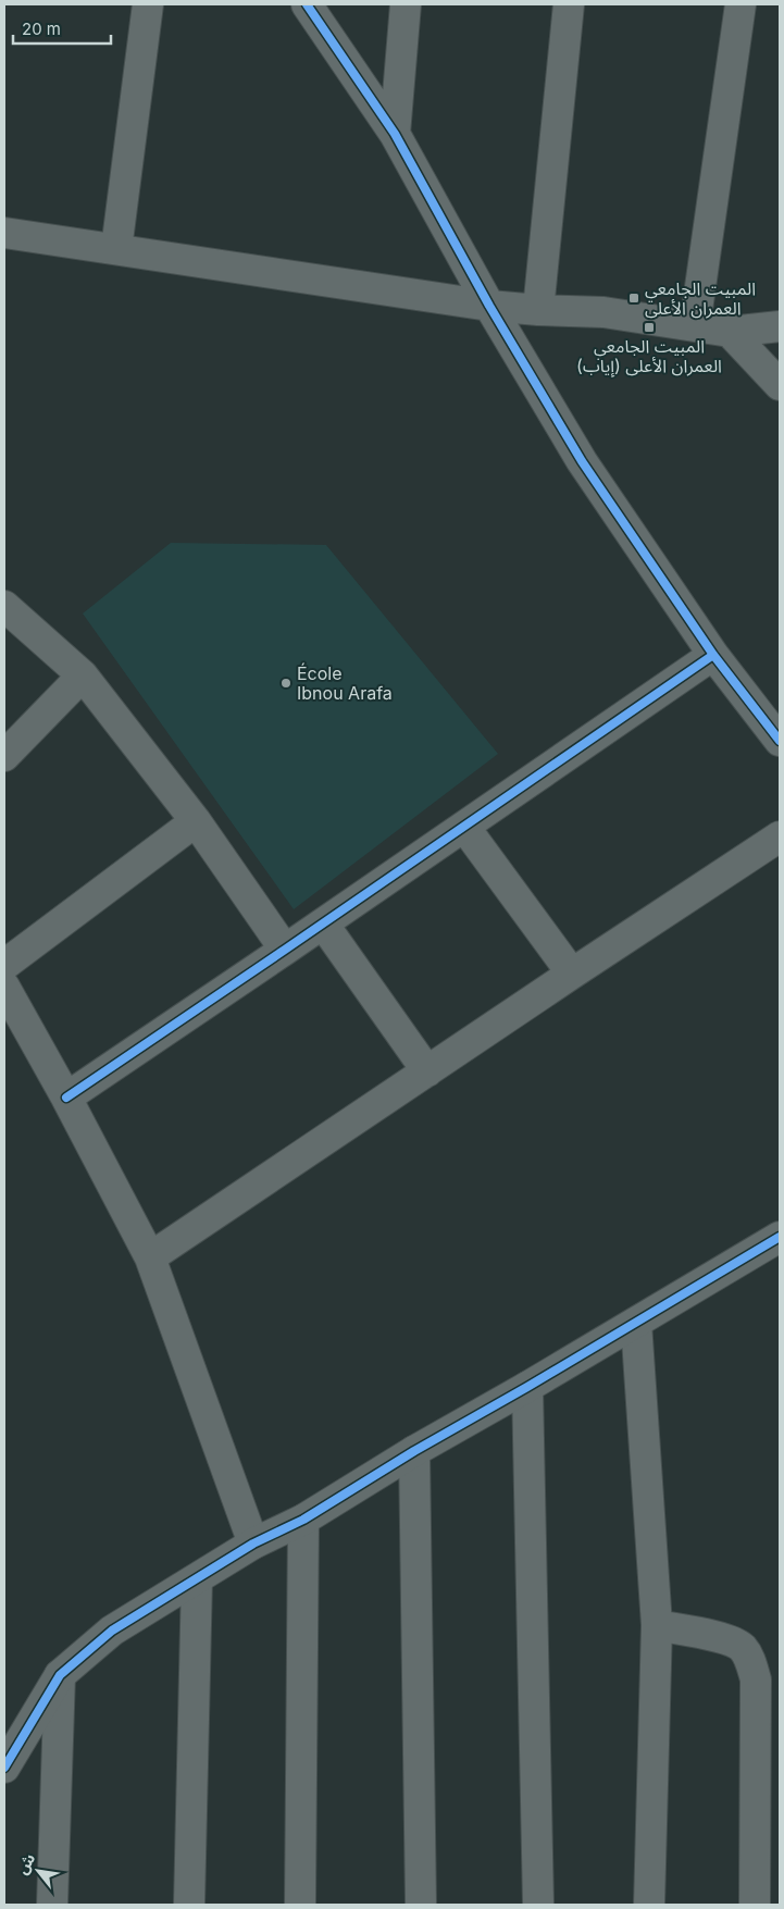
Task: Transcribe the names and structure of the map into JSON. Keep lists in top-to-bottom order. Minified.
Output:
{"places":{"transit":["المبيت الجامعي العمران الأعلى","المبيت الجامعي العمران الأعلى (إياب)"],"other":["École Ibnou Arafa"]},"scale_bar":"20 m","north":"top left"}
